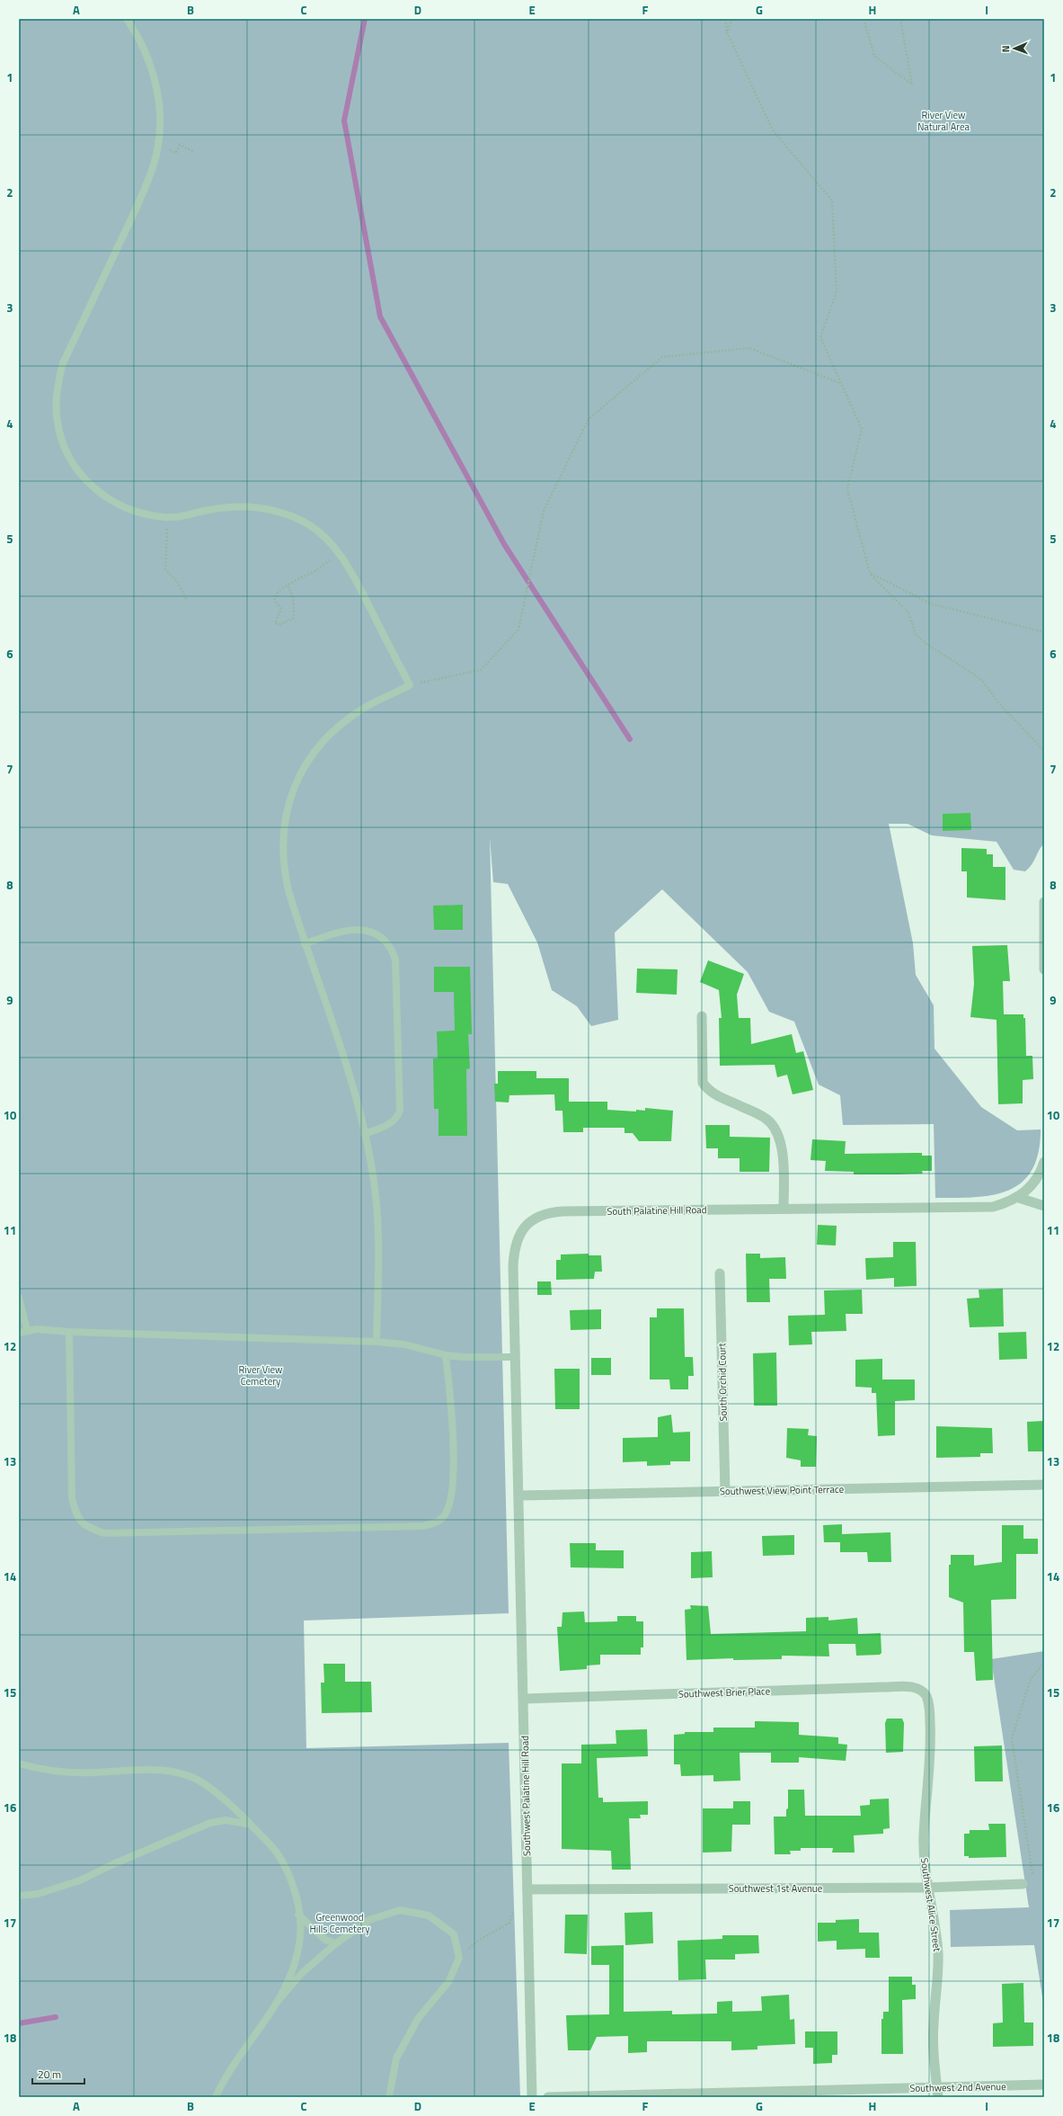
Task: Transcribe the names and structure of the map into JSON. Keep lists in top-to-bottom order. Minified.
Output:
{"streets":{"street":["South Palatine Hill Road","South Orchid Court","Southwest View Point Terrace","Southwest Brier Place","Southwest Palatine Hill Road","Southwest 1st Avenue","Southwest Alice Street","Southwest 2nd Avenue"]},"crossings":[["South Palatine Hill Road","Southwest View Point Terrace"],["South Palatine Hill Road","Southwest Palatine Hill Road"],["South Orchid Court","Southwest View Point Terrace"],["Southwest View Point Terrace","Southwest Palatine Hill Road"],["Southwest Brier Place","Southwest Palatine Hill Road"],["Southwest Brier Place","Southwest Alice Street"],["Southwest Palatine Hill Road","Southwest 1st Avenue"],["Southwest 1st Avenue","Southwest Alice Street"],["Southwest Alice Street","Southwest 2nd Avenue"]],"parks":["River View Natural Area","River View Cemetery","Greenwood Hills Cemetery"],"scale_bar":"20 m","north":"left","grid":{"columns":["A","B","C","D","E","F","G","H","I"],"rows":["1","2","3","4","5","6","7","8","9","10","11","12","13","14","15","16","17","18"]}}
